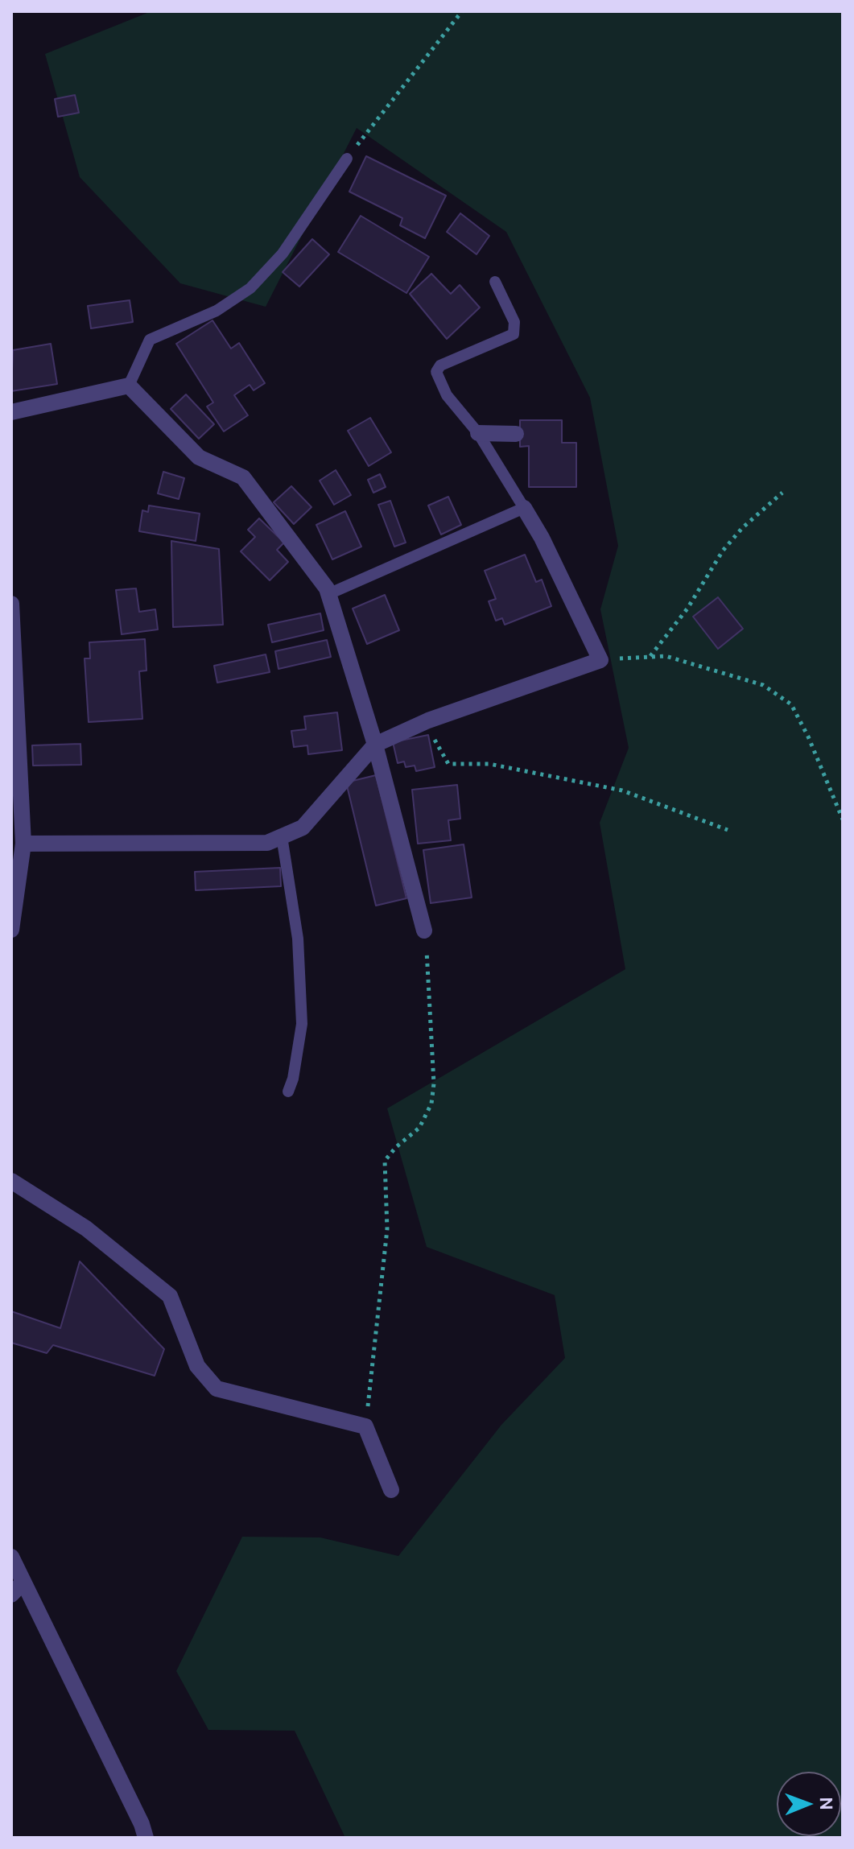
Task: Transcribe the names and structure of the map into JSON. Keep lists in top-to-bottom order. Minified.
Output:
{"north":"right"}
